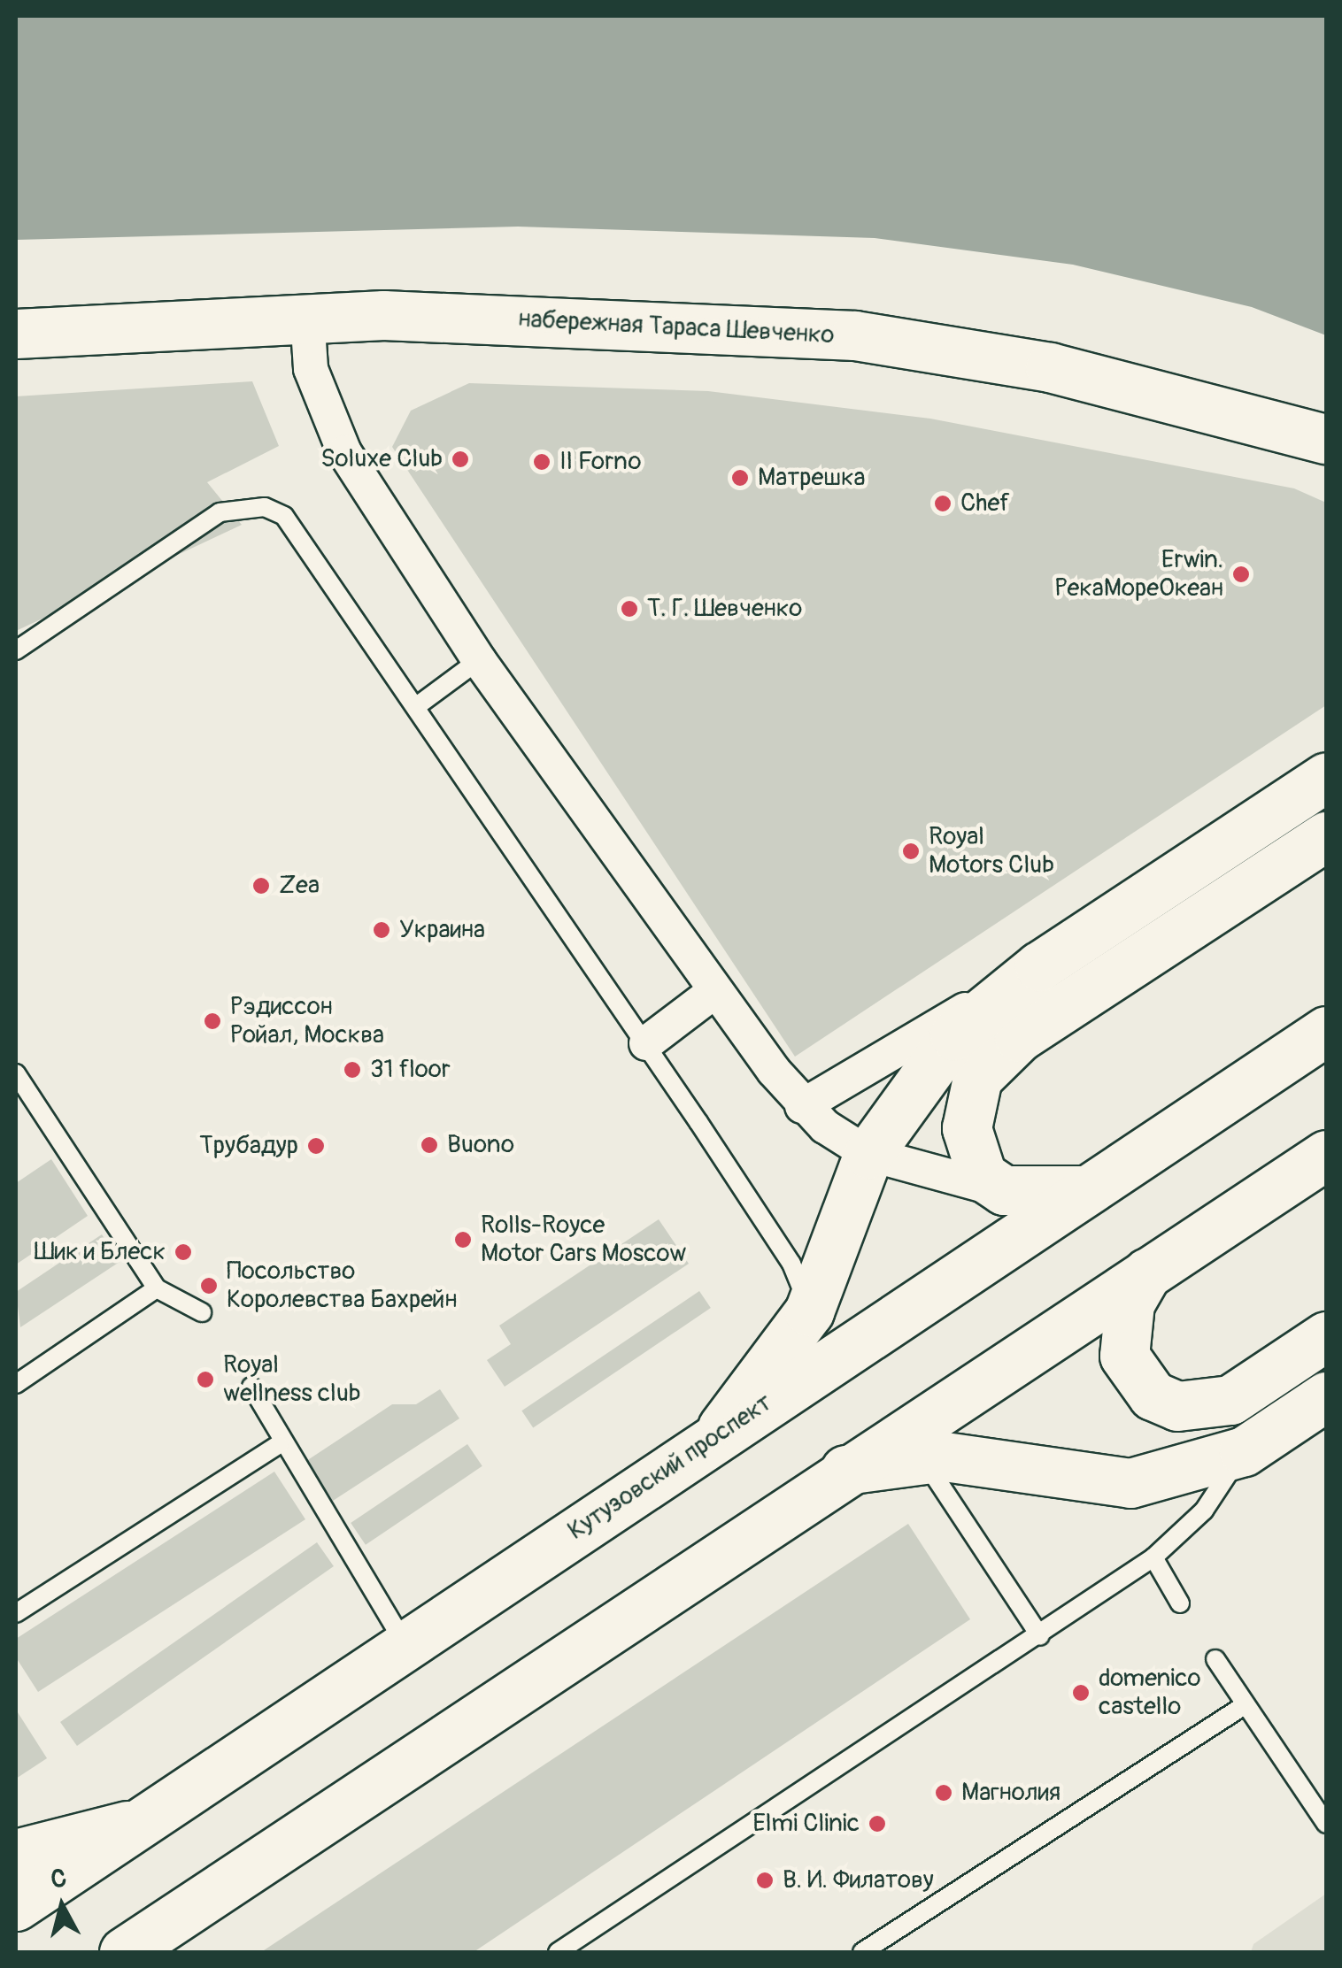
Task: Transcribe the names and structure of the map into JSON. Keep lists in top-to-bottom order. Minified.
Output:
{"streets":{"main road":["набережная Тараса Шевченко","Кутузовский проспект"]},"places":["Soluxe Club","Il Forno","Матрешка","Chef","Erwin. РекаМореОкеан","Т. Г. Шевченко","Royal Motors Club","Zea","Украина","Рэдиссон Ройал, Москва","31 floor","Buono","Трубадур","Rolls-Royce Motor Cars Moscow","Шик и Блеск","Посольство Королевства Бахрейн","Royal wellness club","domenico castello","Магнолия","Elmi Clinic","В. И. Филатову"],"north":"top"}
